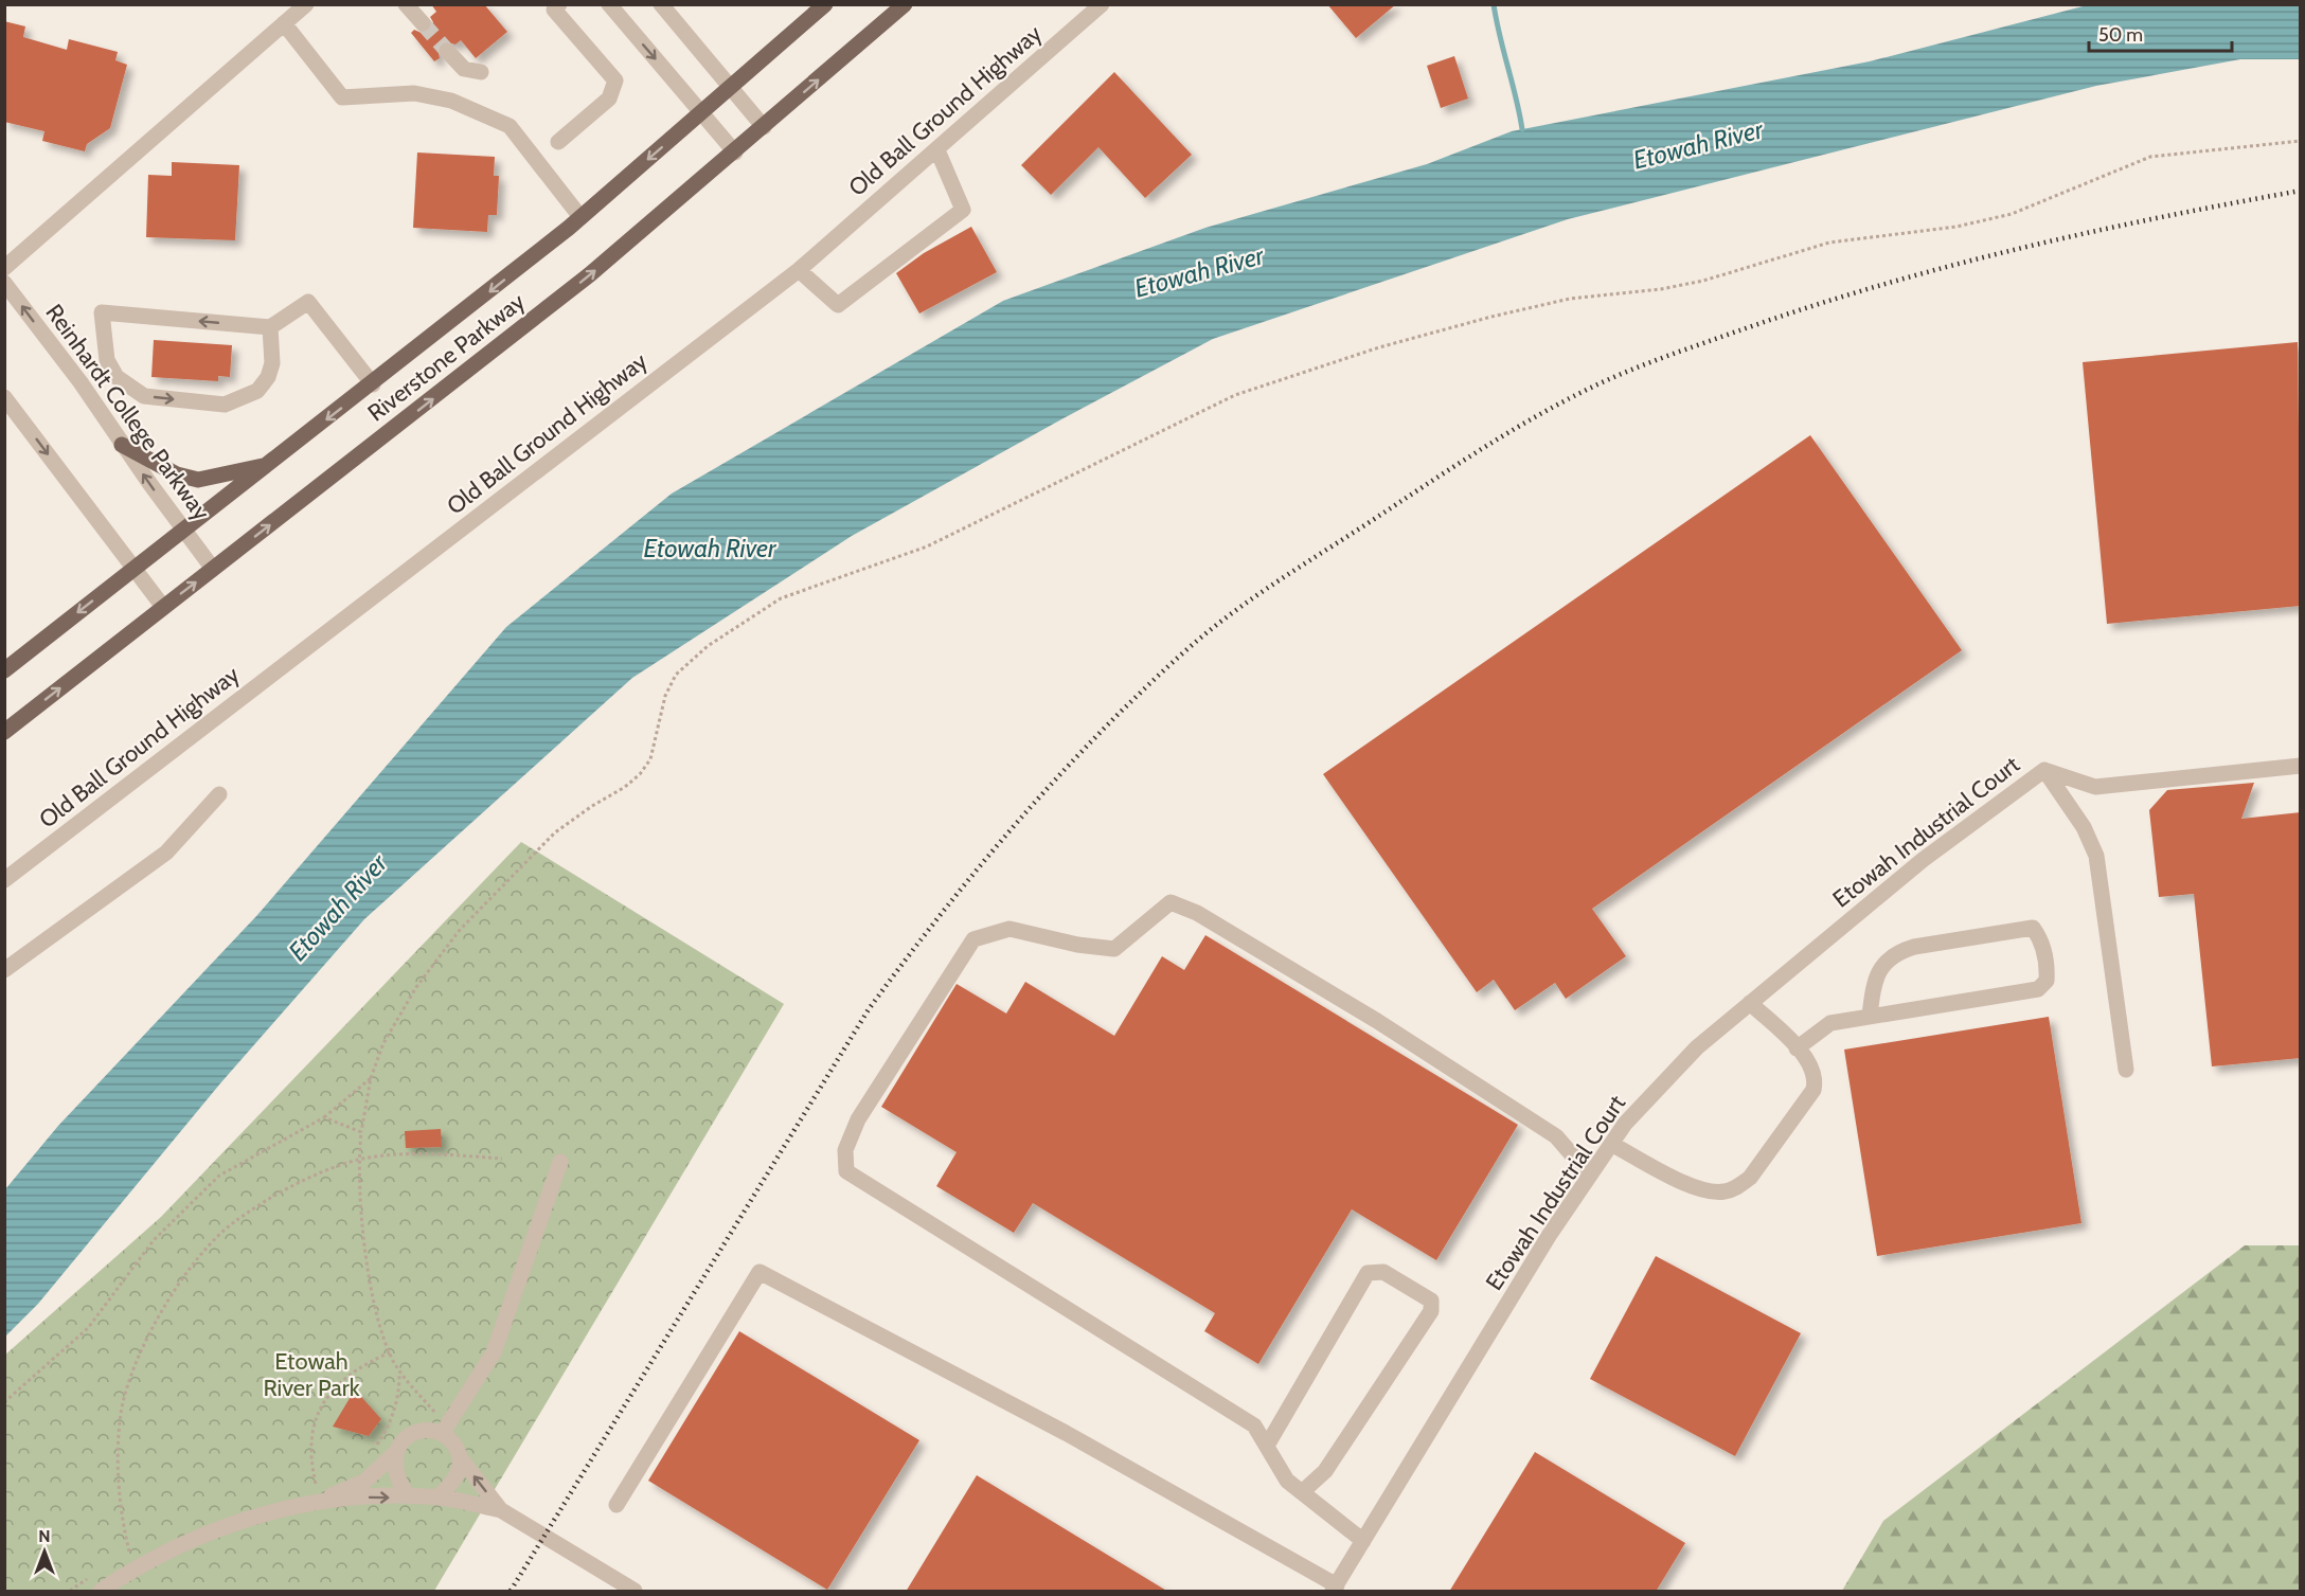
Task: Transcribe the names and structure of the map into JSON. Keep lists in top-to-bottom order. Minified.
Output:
{"streets":{"main road":["Riverstone Parkway"],"street":["Old Ball Ground Highway","Reinhardt College Parkway","Etowah Industrial Court"]},"crossings":[["Riverstone Parkway","Reinhardt College Parkway"]],"water":["Etowah River"],"parks":["Etowah River Park"],"scale_bar":"50 m","north":"top"}
